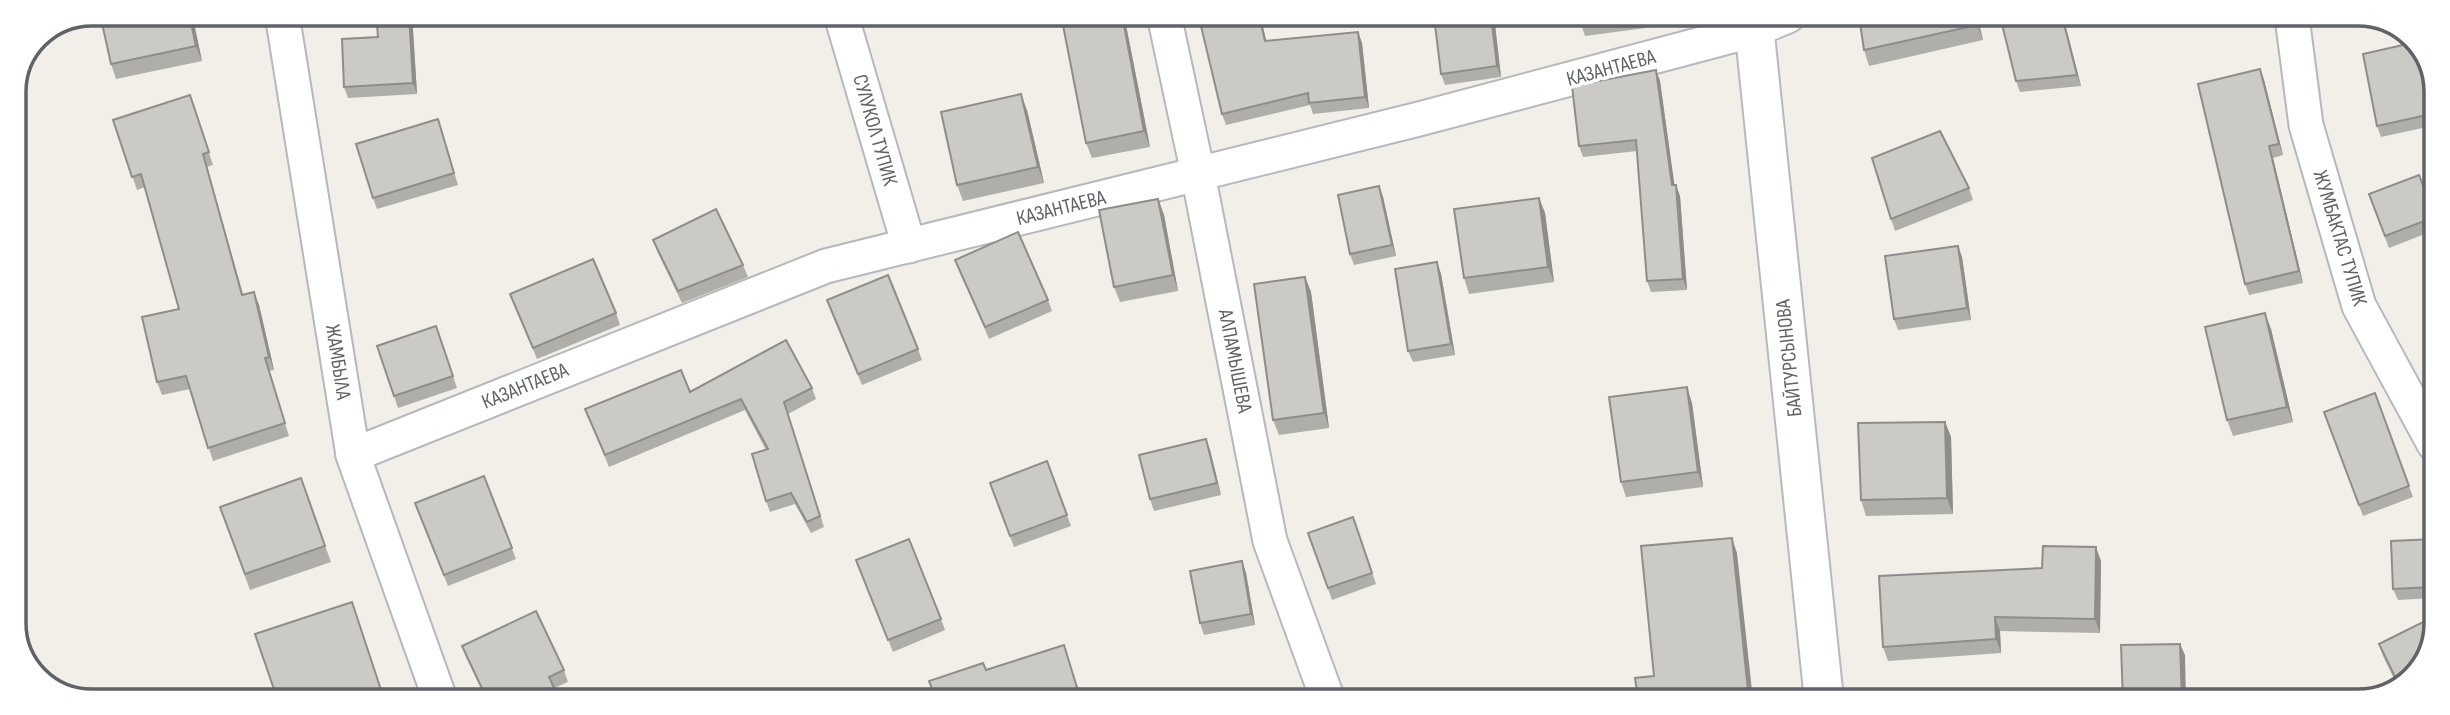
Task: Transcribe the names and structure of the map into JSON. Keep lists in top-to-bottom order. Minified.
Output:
{"streets":{"main road":["БАЙТУРСЫНОВА"],"street":["КАЗАНТАЕВА","СУЛУКОЛ ТУПИК","ЖУМБАКТАС ТУПИК","АЛПАМЫШЕВА","ЖАМБЫЛА"]},"crossings":[["КАЗАНТАЕВА","СУЛУКОЛ ТУПИК"],["КАЗАНТАЕВА","АЛПАМЫШЕВА"],["КАЗАНТАЕВА","ЖАМБЫЛА"]]}
